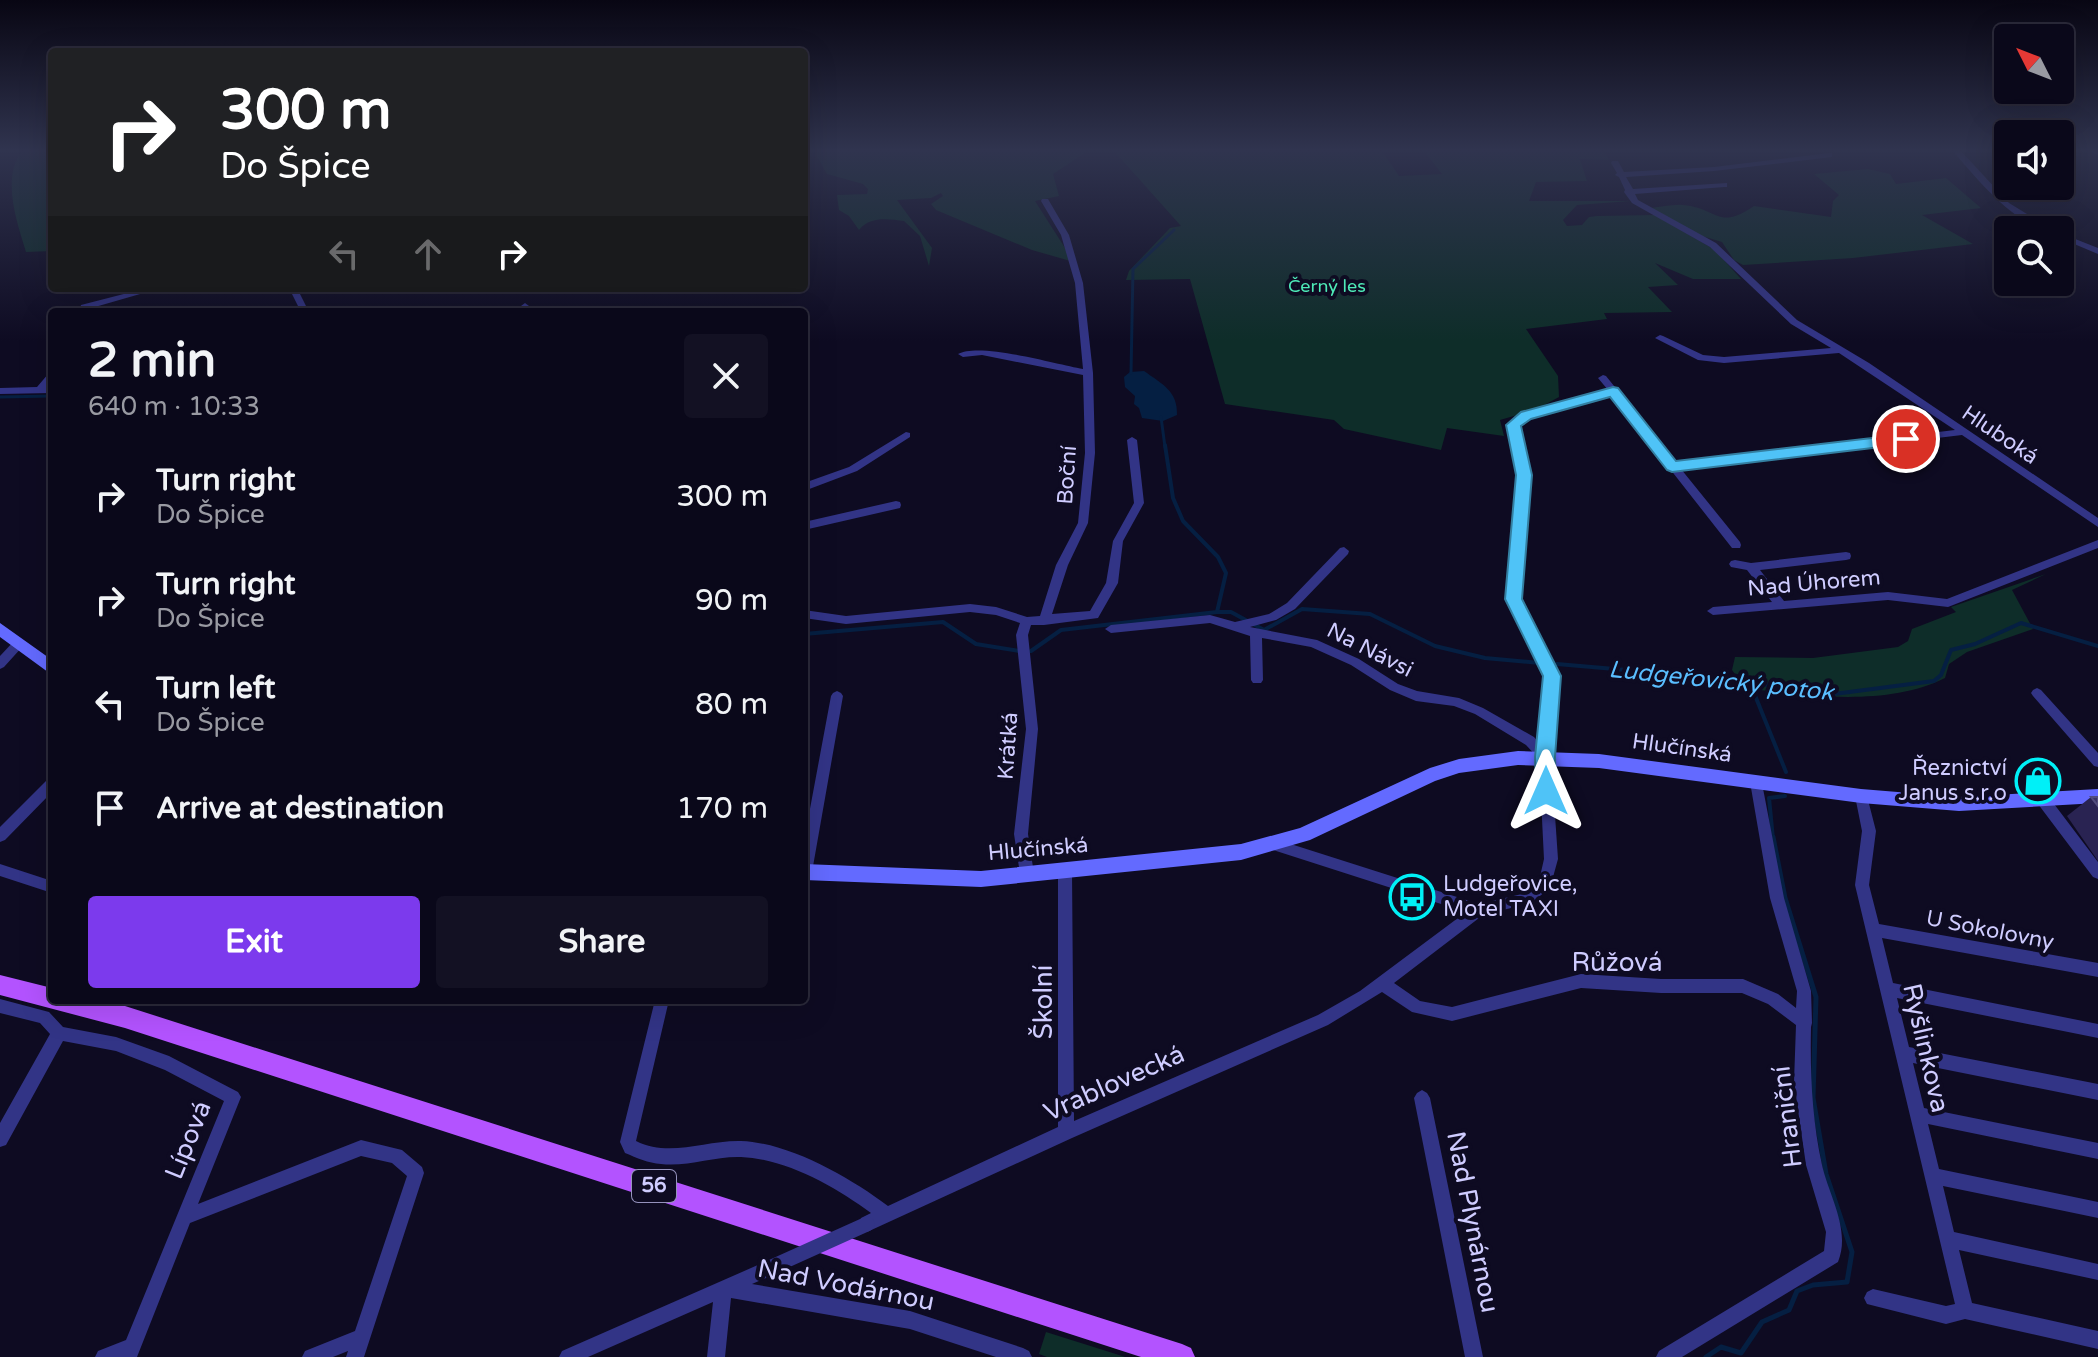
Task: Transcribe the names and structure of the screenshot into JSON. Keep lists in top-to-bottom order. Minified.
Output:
{"streets":{"main road":["56"],"street":["Hluboká","Boční","Nad Úhorem","Na Návsi","Krátká","Hlučínská","U Sokolovny","Růžová","Školní","Ryšlinkova","Vrablovecká","Hraniční","Lípová","Nad Plynárnou","Nad Vodárnou"]},"crossings":[["Na Návsi","Hlučínská"],["Na Návsi","Vrablovecká"],["Krátká","Hlučínská"],["Hlučínská","Školní"],["Hlučínská","Ryšlinkova"],["Hlučínská","Vrablovecká"],["Hlučínská","Hraniční"],["U Sokolovny","Ryšlinkova"],["Růžová","Vrablovecká"],["Růžová","Hraniční"],["Školní","Vrablovecká"],["Vrablovecká","Nad Vodárnou"]],"water":["Ludgeřovický potok"],"parks":["Černý les"],"places":{"shop":["Řeznictví Janus s.r.o"],"bus stop":["Ludgeřovice, Motel TAXI"]},"north":"top left","page":{"turn":["300 m","Do Špice"],"heading":["2 min","640 m · 10:33"],"list":[{"name":"Turn right","note":"Do Špice","value":"300 m"},{"name":"Turn right","note":"Do Špice","value":"90 m"},{"name":"Turn left","note":"Do Špice","value":"80 m"},{"name":"Arrive at destination","value":"170 m"}],"buttons":["Exit","Share"]}}
